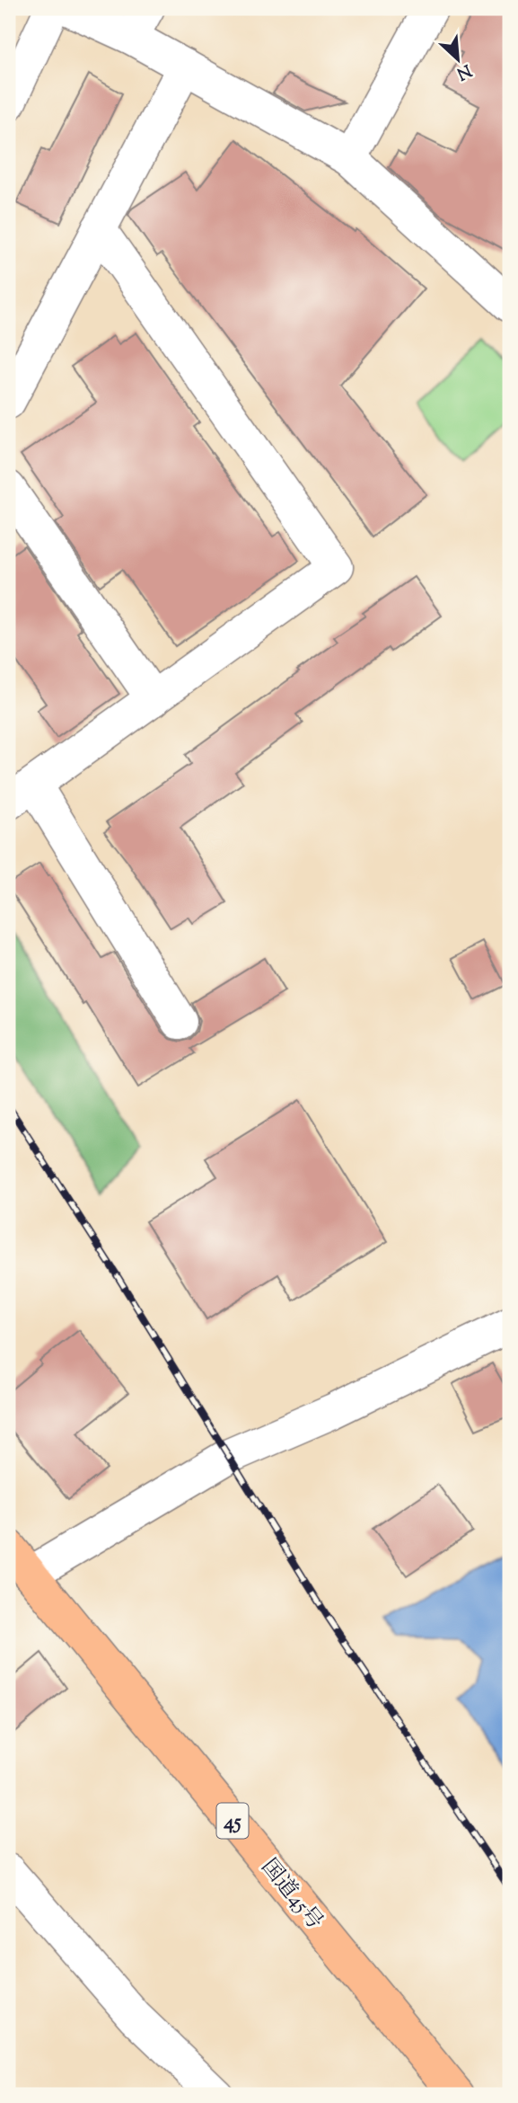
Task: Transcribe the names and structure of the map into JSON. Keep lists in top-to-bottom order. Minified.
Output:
{"streets":{"highway":["45","国道45号"]},"north":"bottom right"}
